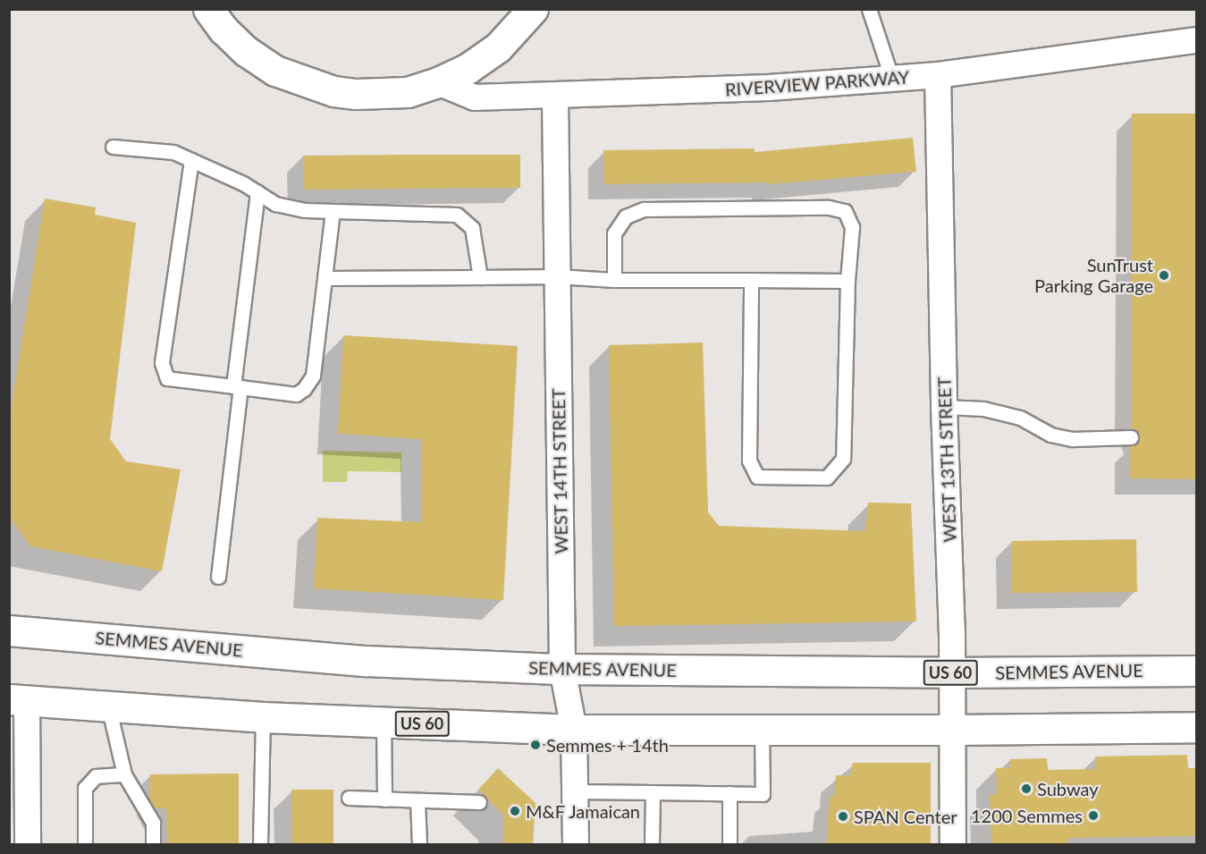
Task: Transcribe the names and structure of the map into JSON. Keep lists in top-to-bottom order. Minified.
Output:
{"streets":{"main road":["SEMMES AVENUE","US 60"],"street":["RIVERVIEW PARKWAY","WEST 13TH STREET","WEST 14TH STREET"]},"crossings":[["RIVERVIEW PARKWAY","WEST 13TH STREET"],["RIVERVIEW PARKWAY","WEST 14TH STREET"],["WEST 13TH STREET","SEMMES AVENUE"],["WEST 13TH STREET","US 60"],["WEST 14TH STREET","SEMMES AVENUE"],["WEST 14TH STREET","US 60"]],"places":["SunTrust Parking Garage","Semmes + 14th","Subway","M&F Jamaican","1200 Semmes","SPAN Center"]}
